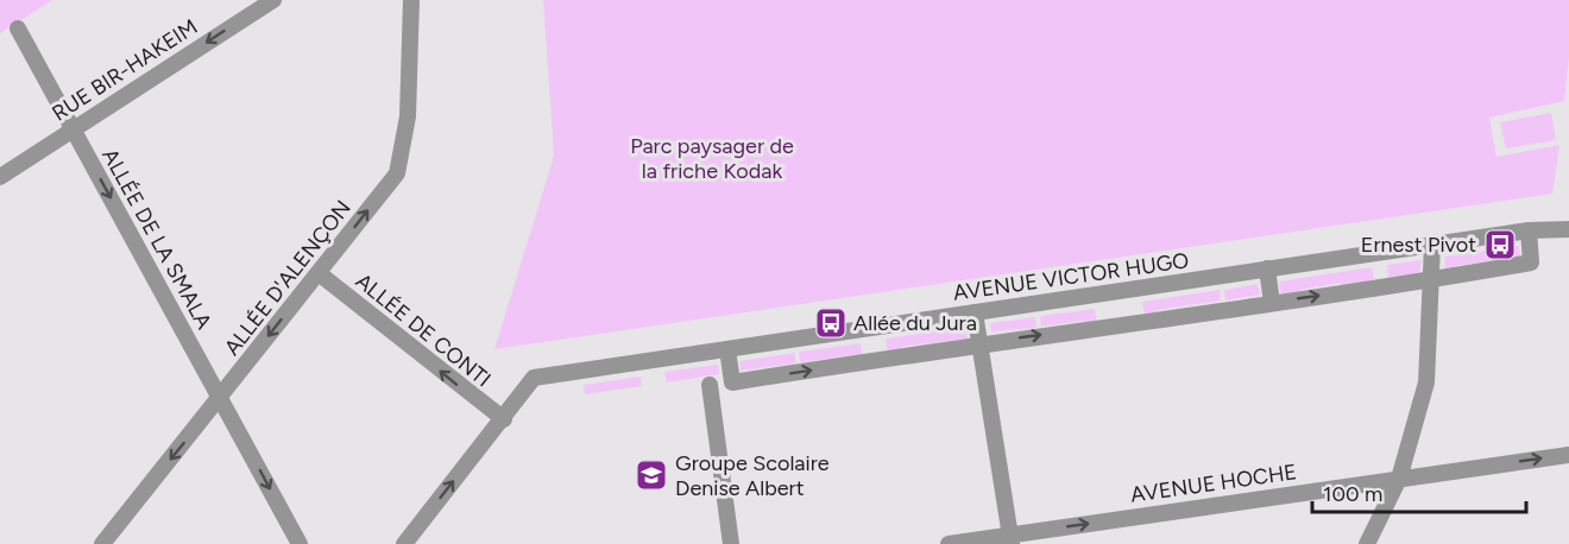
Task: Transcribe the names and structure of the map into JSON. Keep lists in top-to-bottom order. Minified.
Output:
{"streets":{"street":["RUE BIR-HAKEIM","ALLÉE DE LA SMALA","AVENUE VICTOR HUGO","ALLÉE D'ALENÇON","ALLÉE DE CONTI","AVENUE HOCHE"]},"crossings":[["RUE BIR-HAKEIM","ALLÉE DE LA SMALA"],["ALLÉE DE LA SMALA","ALLÉE D'ALENÇON"],["AVENUE VICTOR HUGO","ALLÉE DE CONTI"],["ALLÉE D'ALENÇON","ALLÉE DE CONTI"]],"one_way":["RUE BIR-HAKEIM","ALLÉE DE LA SMALA","ALLÉE DE CONTI","AVENUE HOCHE"],"parks":["Parc paysager de la friche Kodak"],"places":{"bus stop":["Ernest Pivot","Allée du Jura"],"school or university":["Groupe Scolaire Denise Albert"]},"scale_bar":"100 m"}
